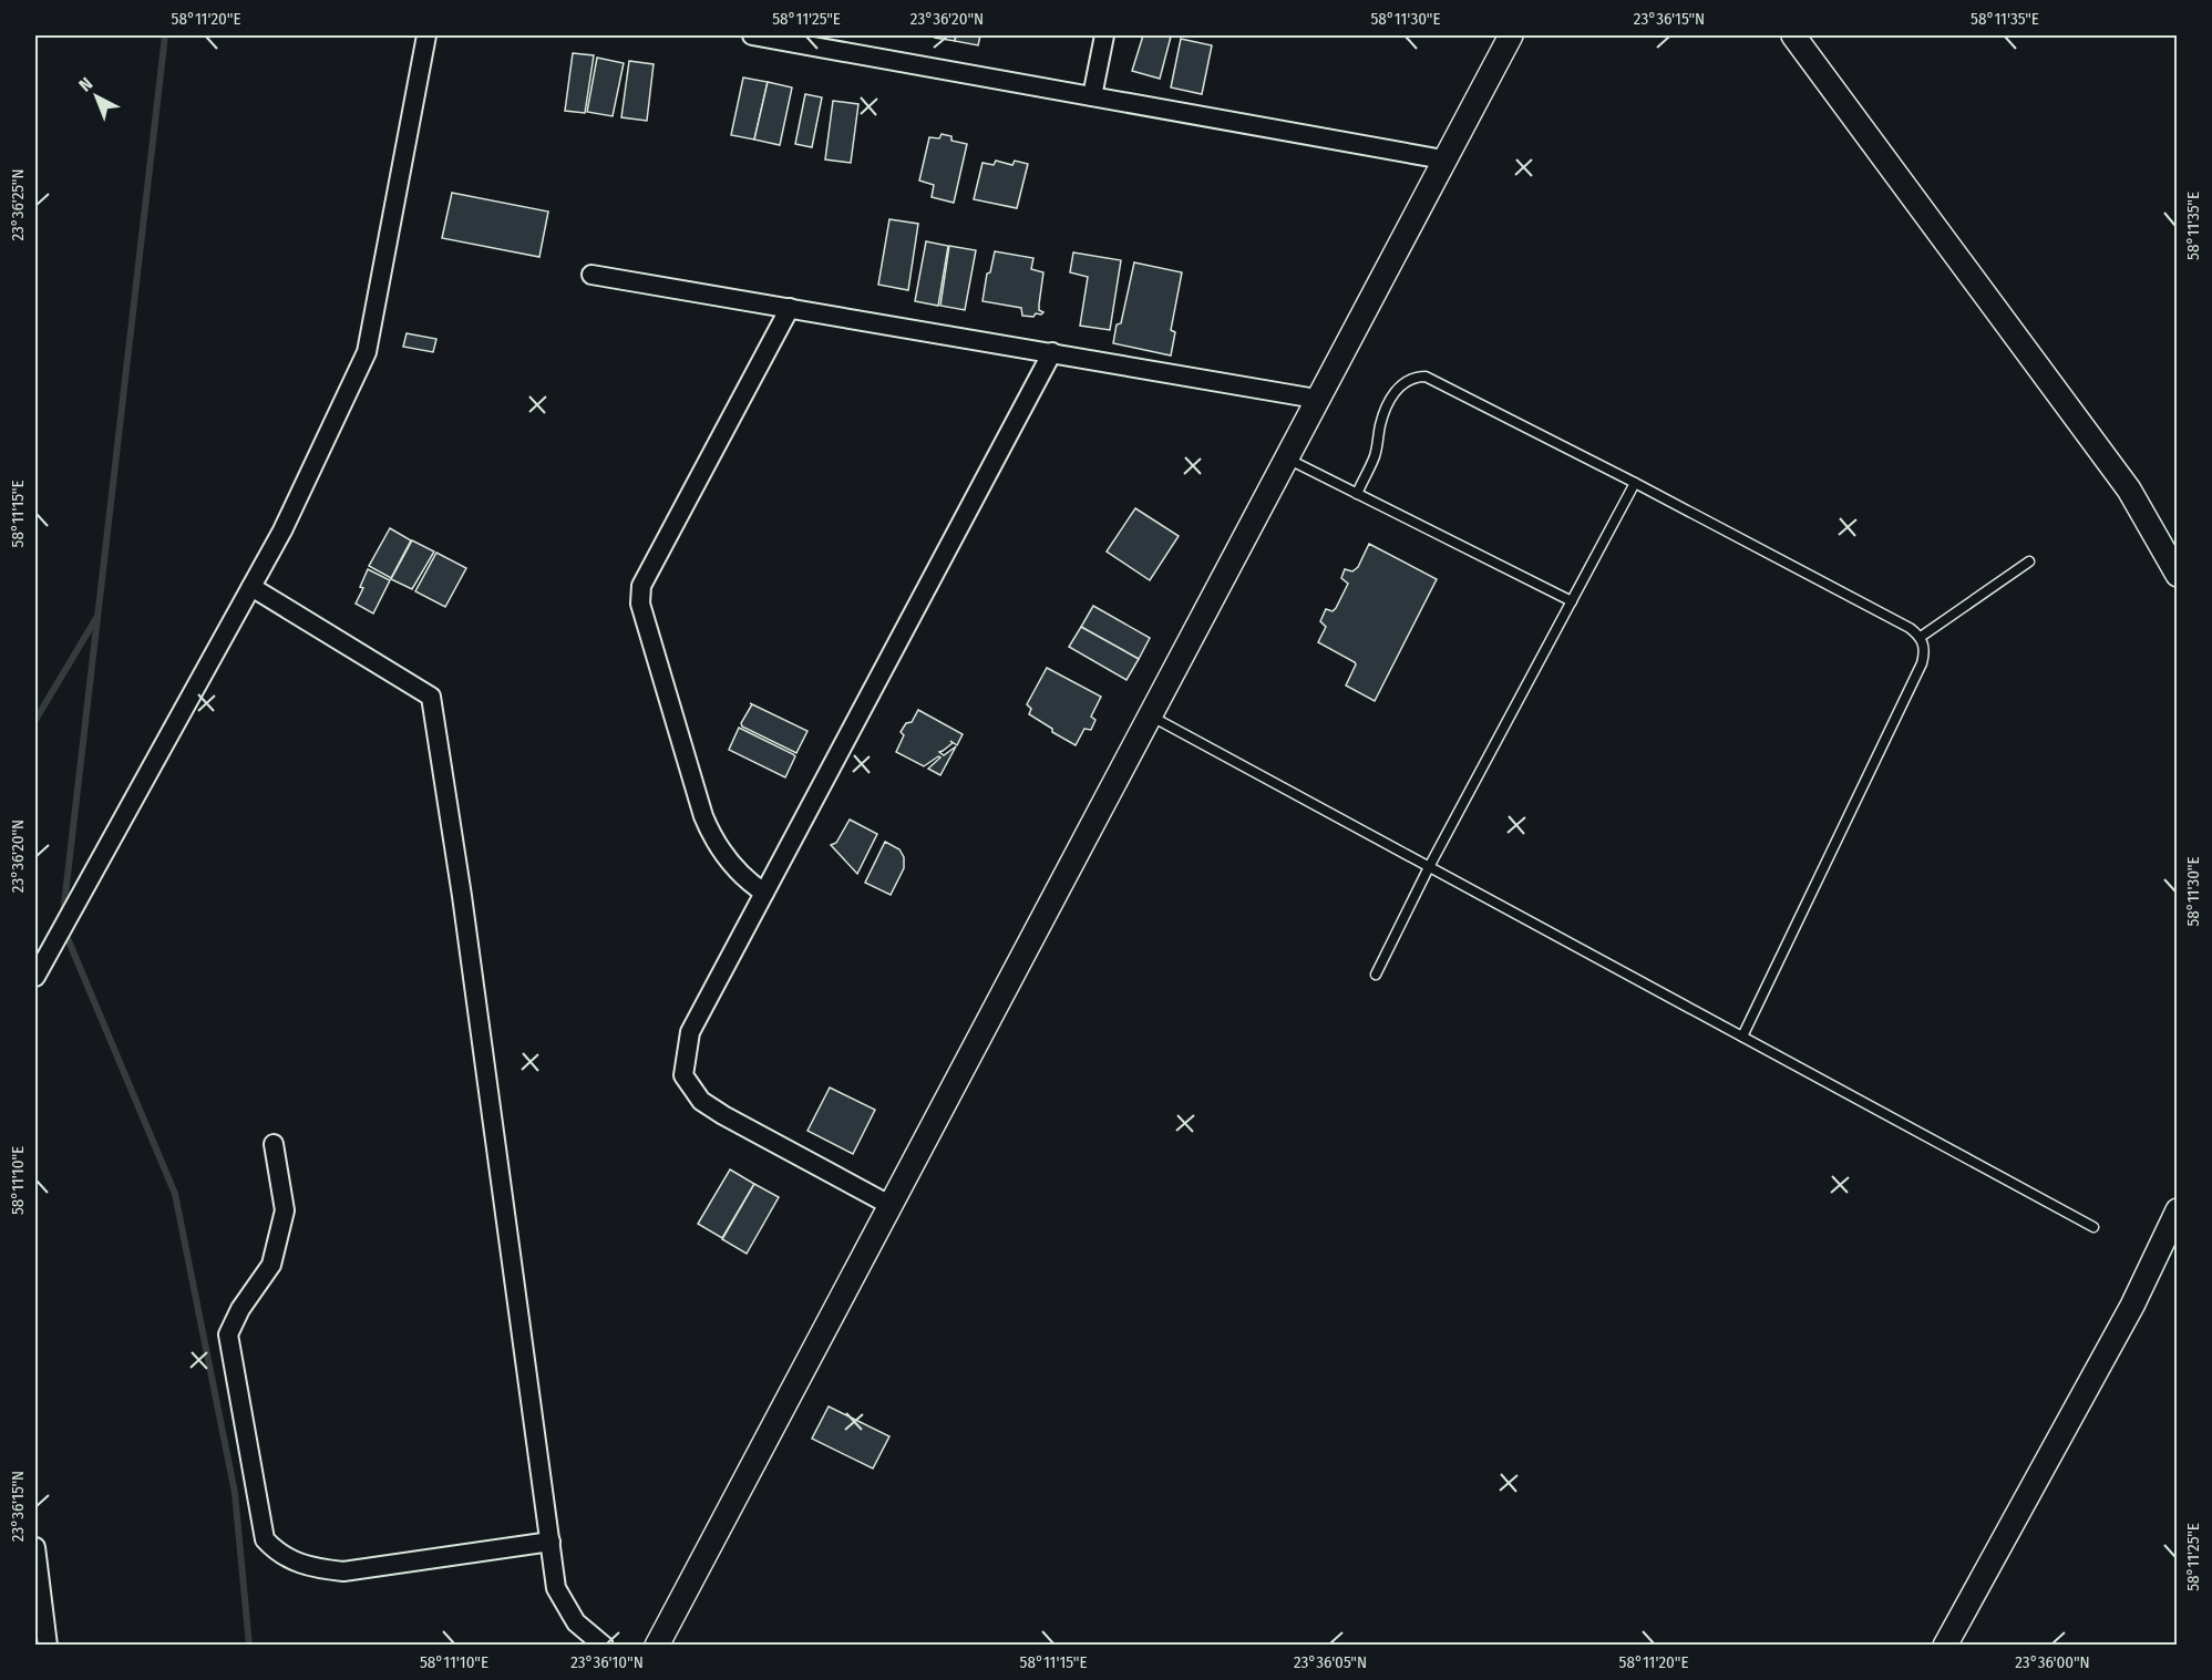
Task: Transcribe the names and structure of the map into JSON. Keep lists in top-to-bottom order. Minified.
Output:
{"north":"top left","coordinates":["58°11'20\"E","58°11'25\"E","23°36'20\"N","58°11'30\"E","23°36'15\"N","58°11'35\"E","23°36'25\"N","58°11'15\"E","58°11'10\"E","23°36'10\"N","23°36'05\"N","23°36'00\"N"]}
